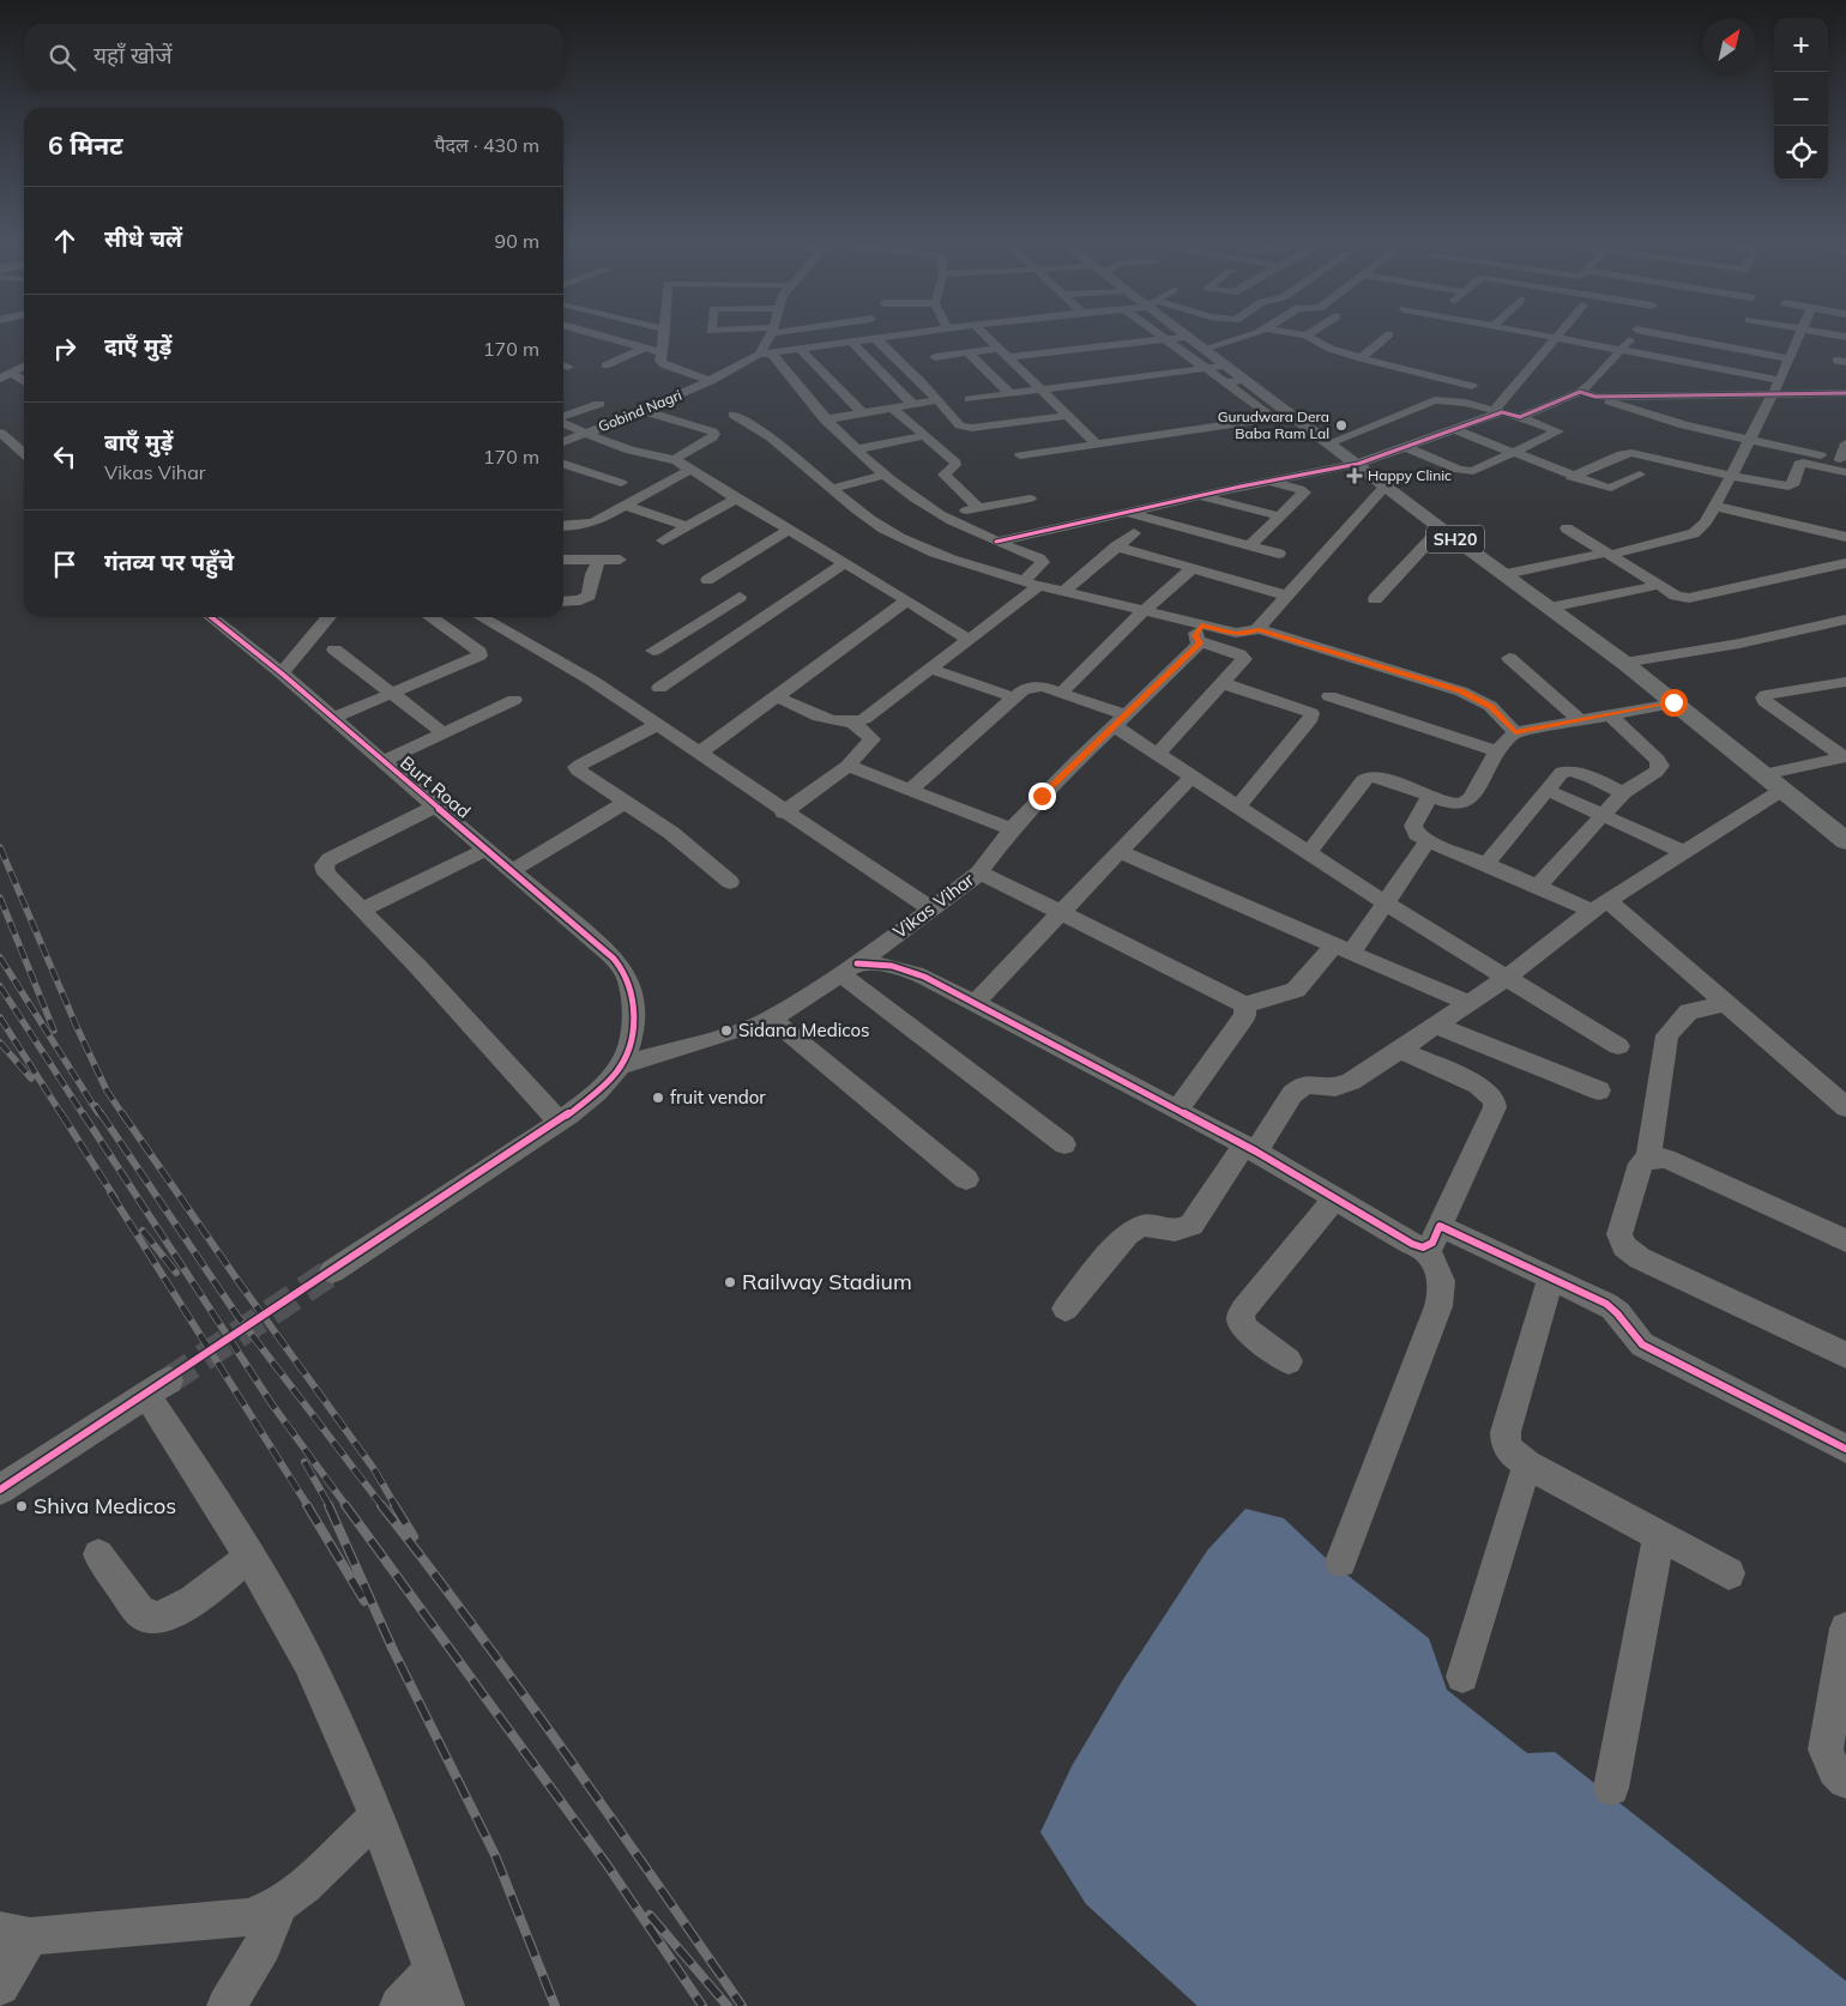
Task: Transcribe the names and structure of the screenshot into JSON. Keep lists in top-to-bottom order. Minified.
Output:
{"streets":{"main road":["SH20"],"street":["Gobind Nagri","Burt Road","Vikas Vihar"]},"crossings":[["Burt Road","Vikas Vihar"]],"places":{"other":["Gurudwara Dera Baba Ram Lal","Sidana Medicos","fruit vendor","Railway Stadium","Shiva Medicos"],"health":["Happy Clinic"]},"north":"top right","page":{"map_buttons":["+","−"],"search":"यहाँ खोजें","heading":["6 मिनट","पैदल · 430 m"],"list":[["सीधे चलें","90 m"],["दाएँ मुड़ें","170 m"],["बाएँ मुड़ें","Vikas Vihar","170 m"],"गंतव्य पर पहुँचे"]}}
